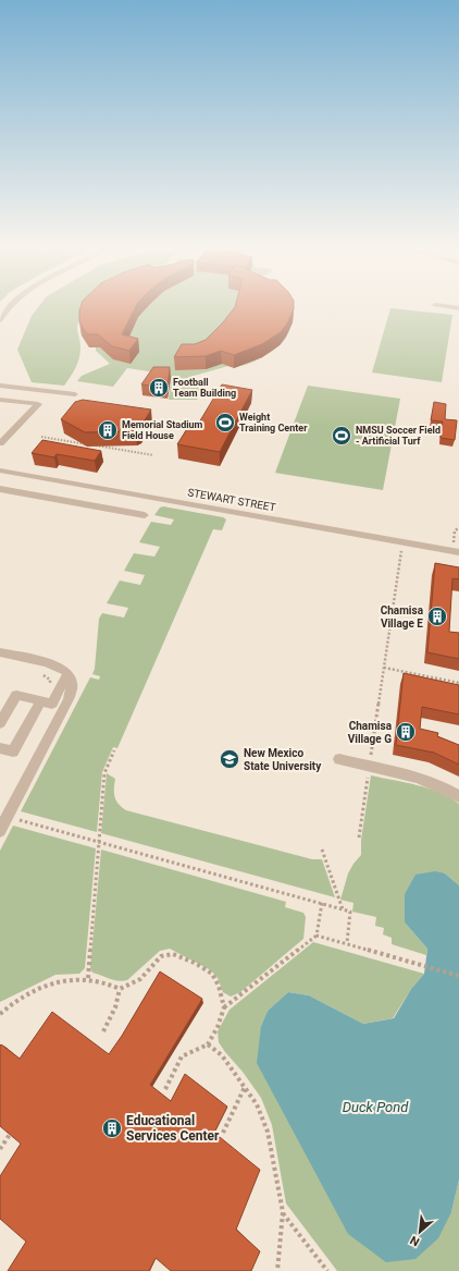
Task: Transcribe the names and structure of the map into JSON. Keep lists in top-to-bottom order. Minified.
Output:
{"streets":{"street":["STEWART STREET"]},"water":["Duck Pond"],"places":{"building":["Football Team Building","Memorial Stadium Field House","Chamisa Village E","Chamisa Village G","Educational Services Center"],"sports":["Weight Training Center","NMSU Soccer Field - Artificial Turf"],"school or university":["New Mexico State University"]},"north":"bottom left"}
